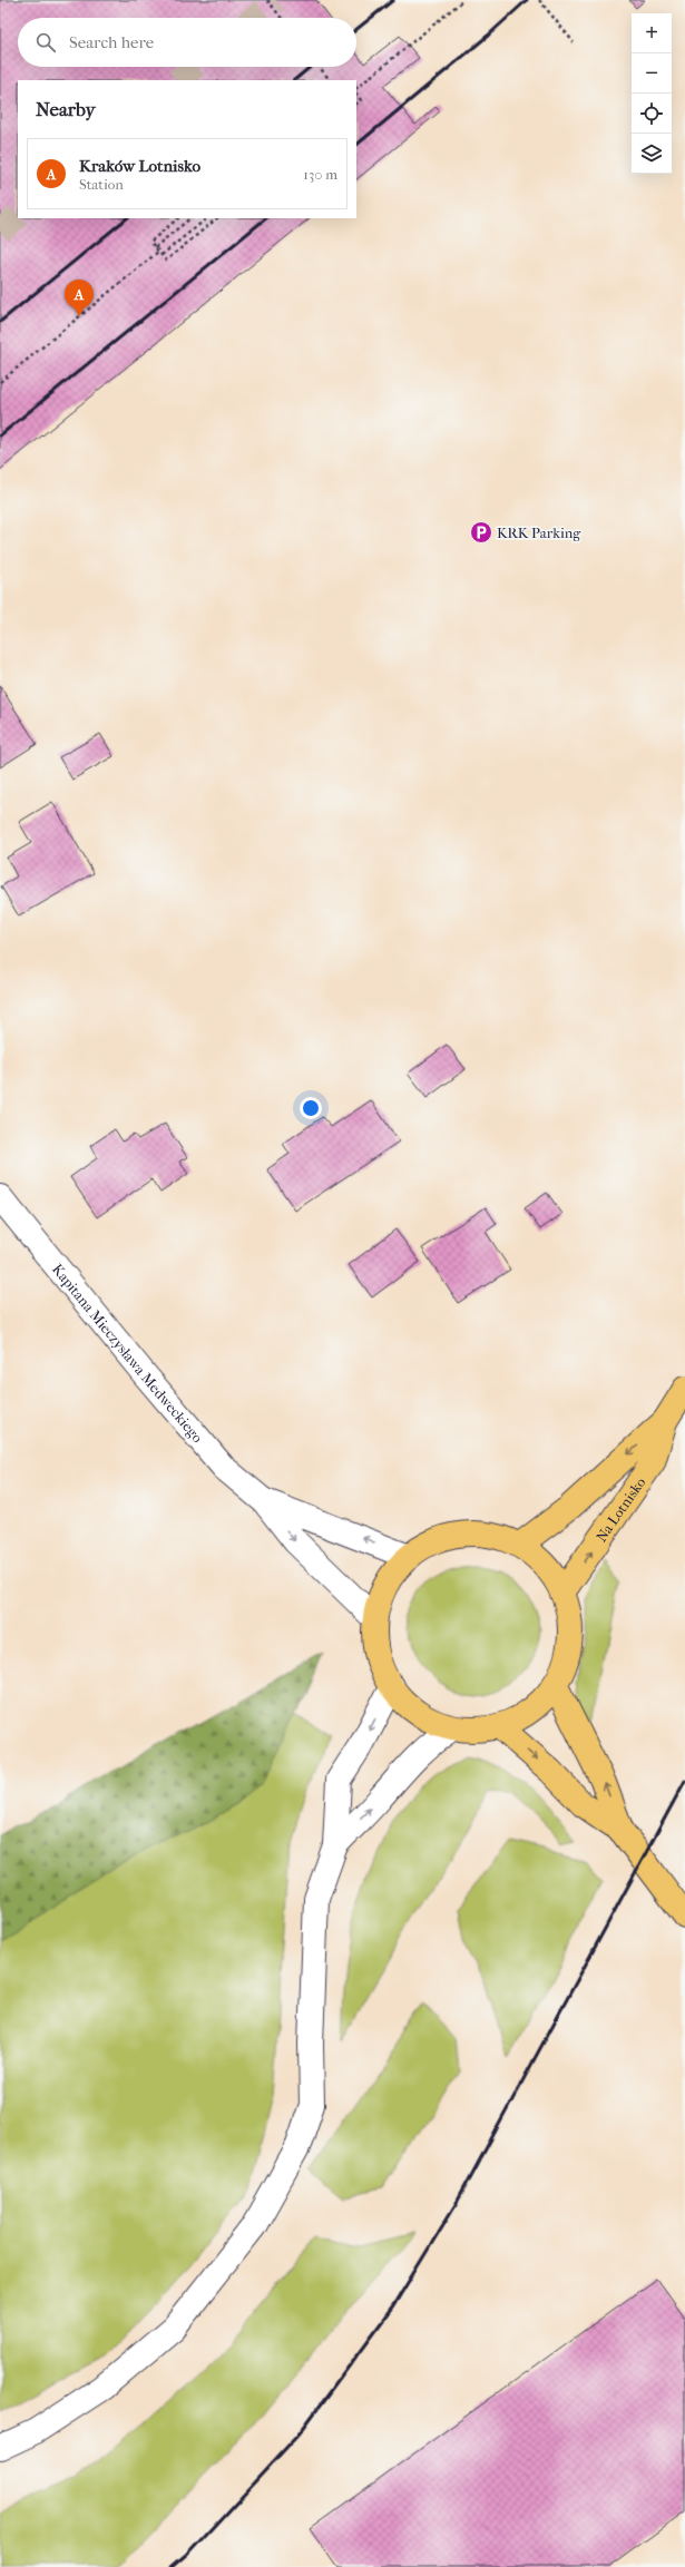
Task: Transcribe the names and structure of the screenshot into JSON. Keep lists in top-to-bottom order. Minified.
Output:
{"streets":{"main road":["Na Lotnisko"],"street":["Kapitana Mieczysława Medweckiego"]},"places":{"parking":["KRK Parking"]},"page":{"map_buttons":["+","−"],"search":"Search here","heading":"Nearby","list":[{"mark":"A","name":"Kraków Lotnisko","note":"Station","value":"130 m"}],"pins":"A"}}
